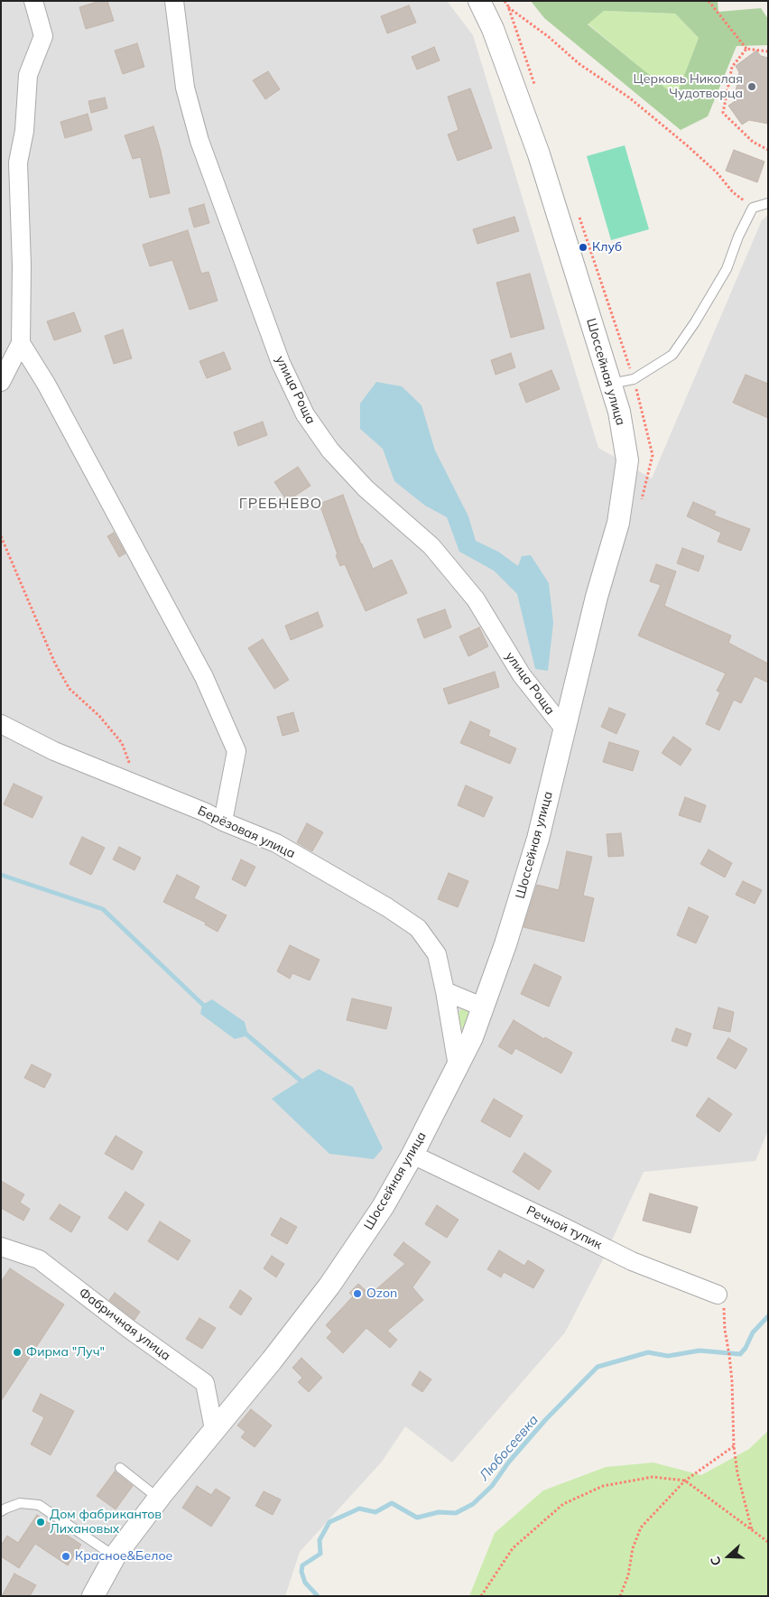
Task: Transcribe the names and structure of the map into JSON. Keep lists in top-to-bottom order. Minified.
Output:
{"streets":{"street":["Шоссейная улица","улица Роща","Берёзовая улица","Речной тупик","Фабричная улица"]},"crossings":[["Шоссейная улица","улица Роща"],["Шоссейная улица","Берёзовая улица"],["Шоссейная улица","Речной тупик"],["Шоссейная улица","Фабричная улица"]],"districts":["ГРЕБНЕВО"],"water":["Любосеевка"],"places":["Церковь Николая Чудотворца","Клуб","Ozon","Фирма \"Луч\"","Дом фабрикантов Лихановых","Красное&Белое"],"north":"left"}
